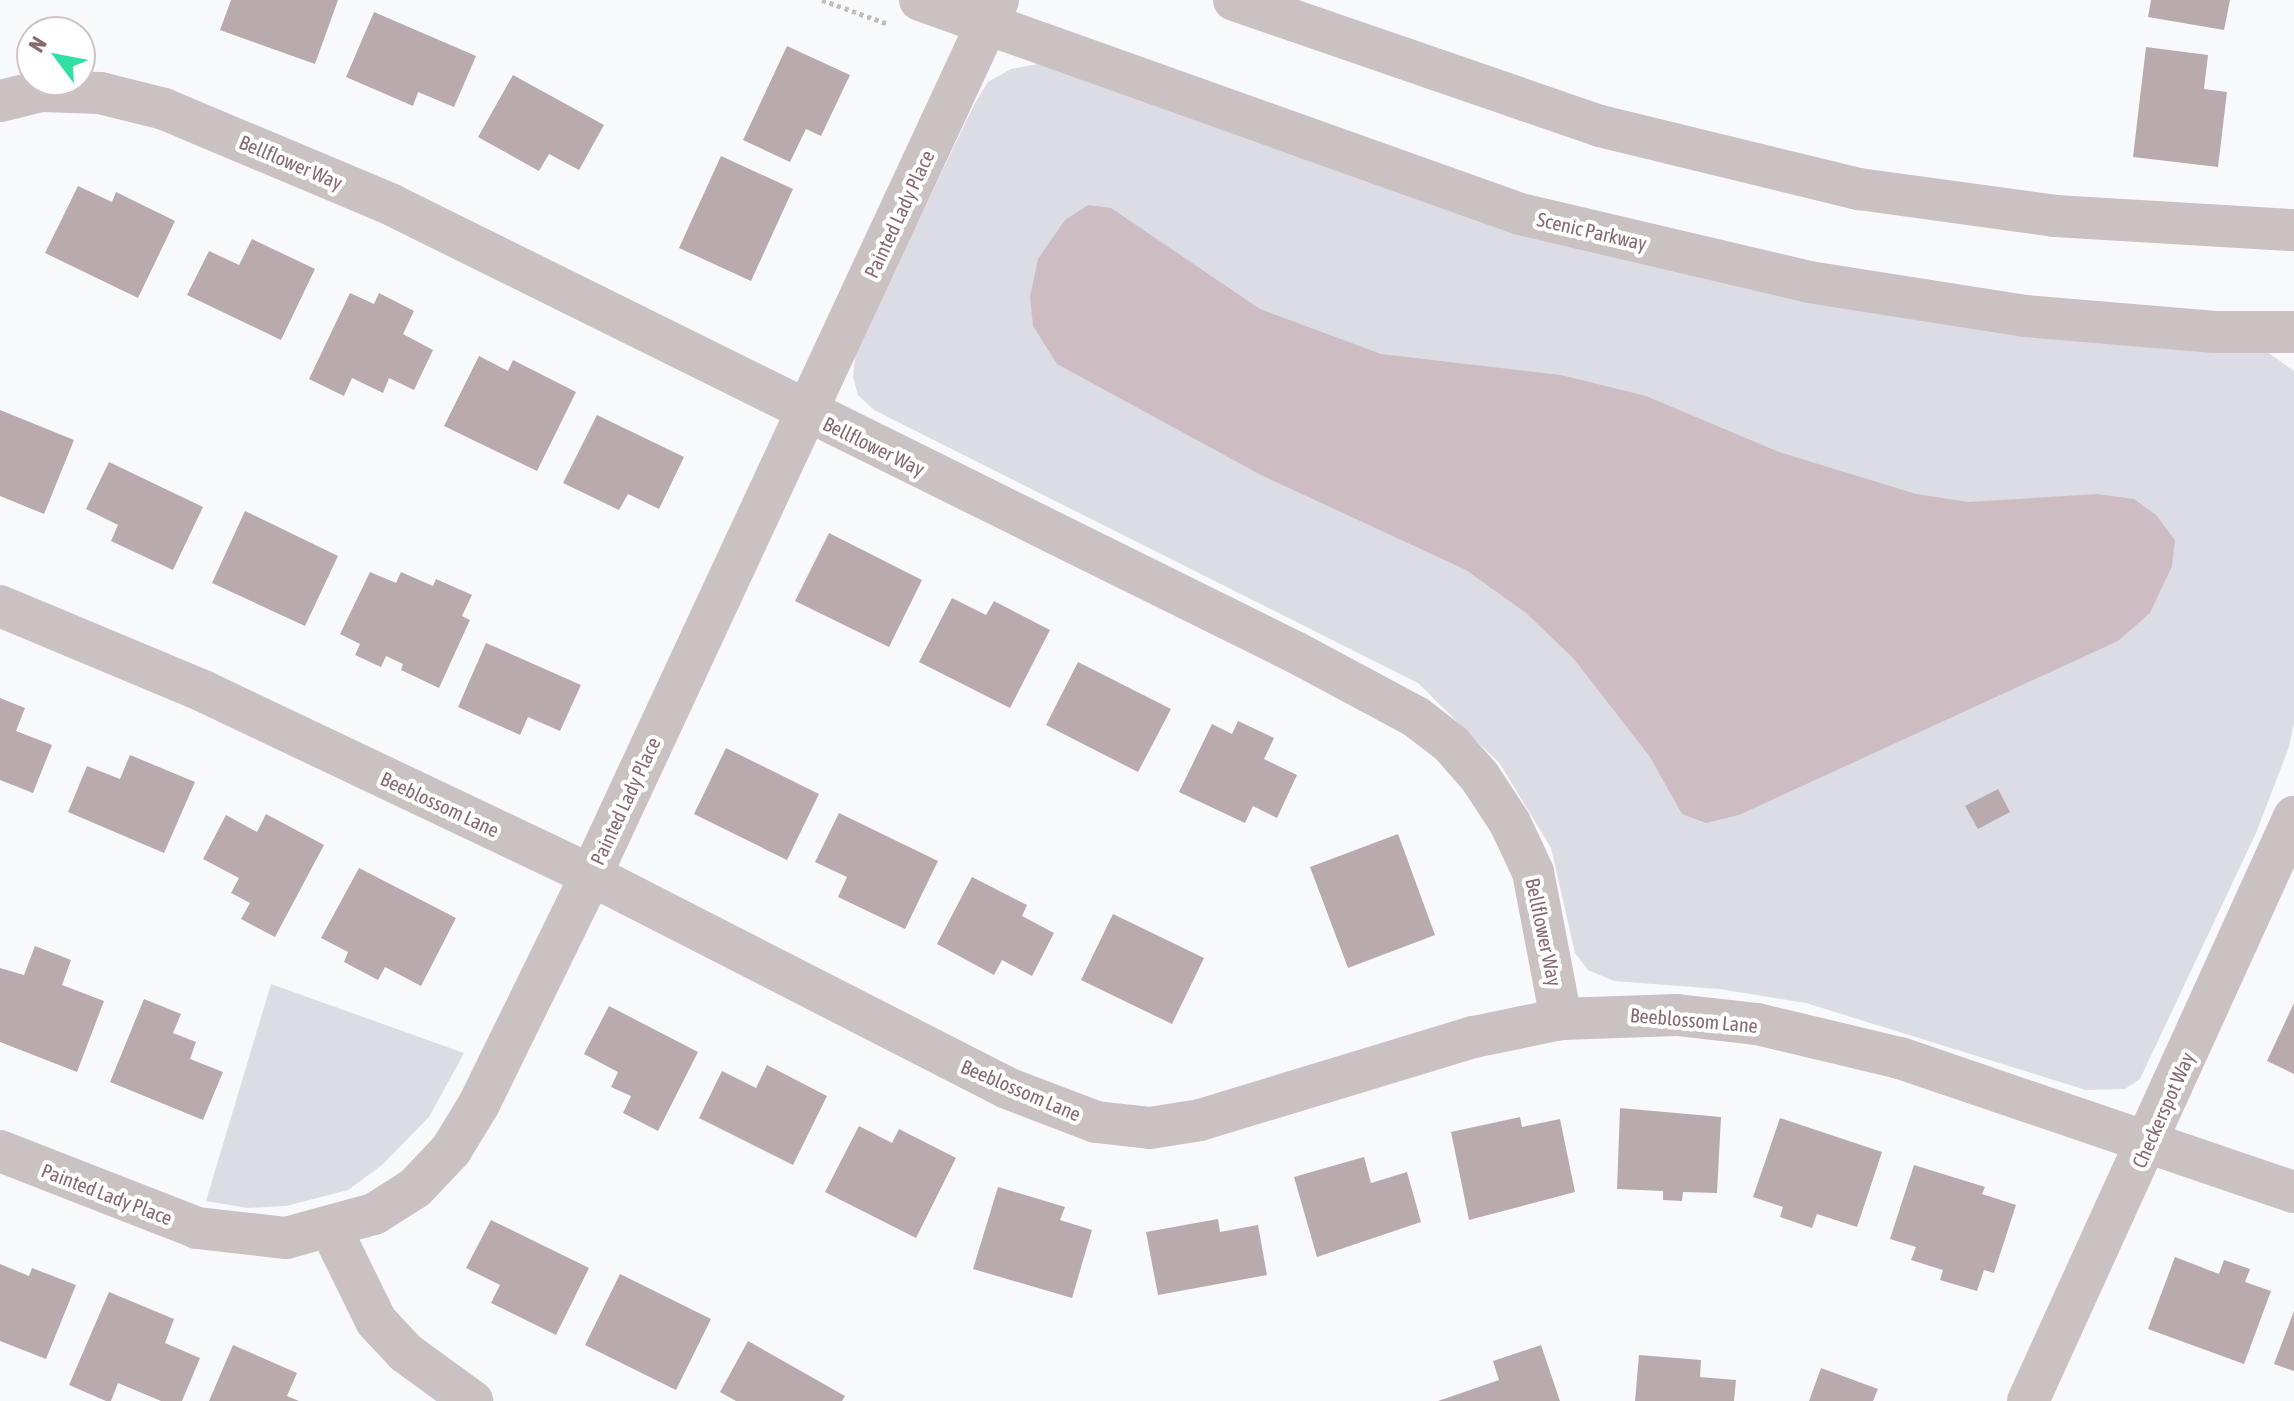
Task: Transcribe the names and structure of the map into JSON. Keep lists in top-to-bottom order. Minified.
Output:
{"streets":{"street":["Bellflower Way","Painted Lady Place","Scenic Parkway","Beeblossom Lane","Checkerspot Way"]},"crossings":[["Bellflower Way","Painted Lady Place"],["Bellflower Way","Beeblossom Lane"],["Painted Lady Place","Scenic Parkway"],["Painted Lady Place","Beeblossom Lane"],["Beeblossom Lane","Checkerspot Way"]],"north":"top left"}
